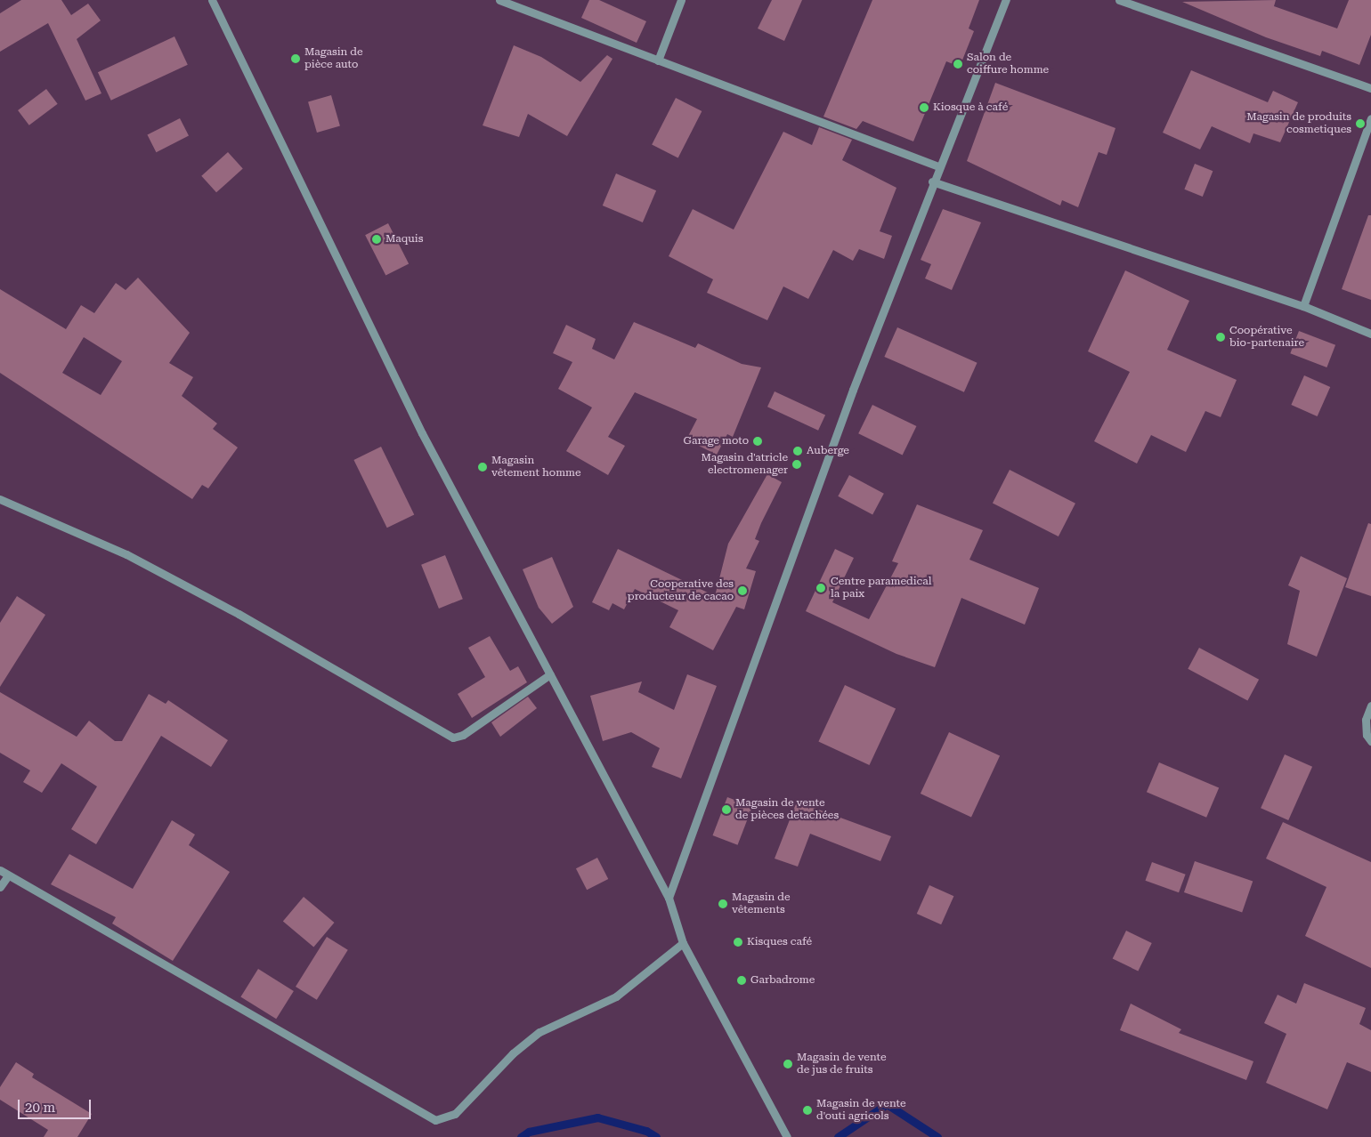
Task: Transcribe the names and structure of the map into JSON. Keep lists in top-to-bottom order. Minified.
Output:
{"places":["Magasin de pièce auto","Salon de coiffure homme","Kiosque à café","Magasin de produits cosmetiques","Maquis","Coopérative bio-partenaire","Garage moto","Auberge","Magasin d'atricle electromenager","Magasin vêtement homme","Centre paramedical la paix","Cooperative des producteur de cacao","Magasin de vente de pièces detachées","Magasin de vêtements","Kisques café","Garbadrome","Magasin de vente de jus de fruits","Magasin de vente d'outi agricols"],"scale_bar":"20 m"}
